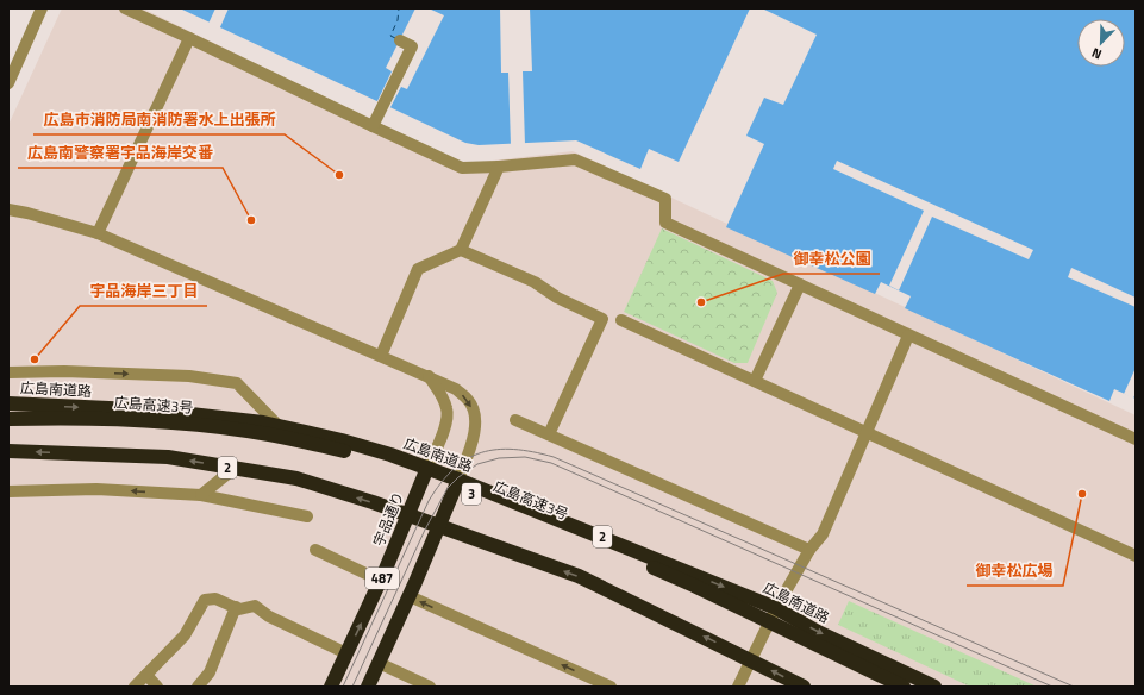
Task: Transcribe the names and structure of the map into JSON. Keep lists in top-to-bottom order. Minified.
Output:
{"streets":{"highway":["広島南道路","広島高速3号","2","3","宇品通り","487"]},"crossings":[["広島南道路","宇品通り"],["広島南道路","487"],["2","宇品通り"],["2","487"]],"places":["広島市消防局南消防署水上出張所","広島南警察署宇品海岸交番","御幸松公園","宇品海岸三丁目","御幸松広場"],"north":"bottom left"}
